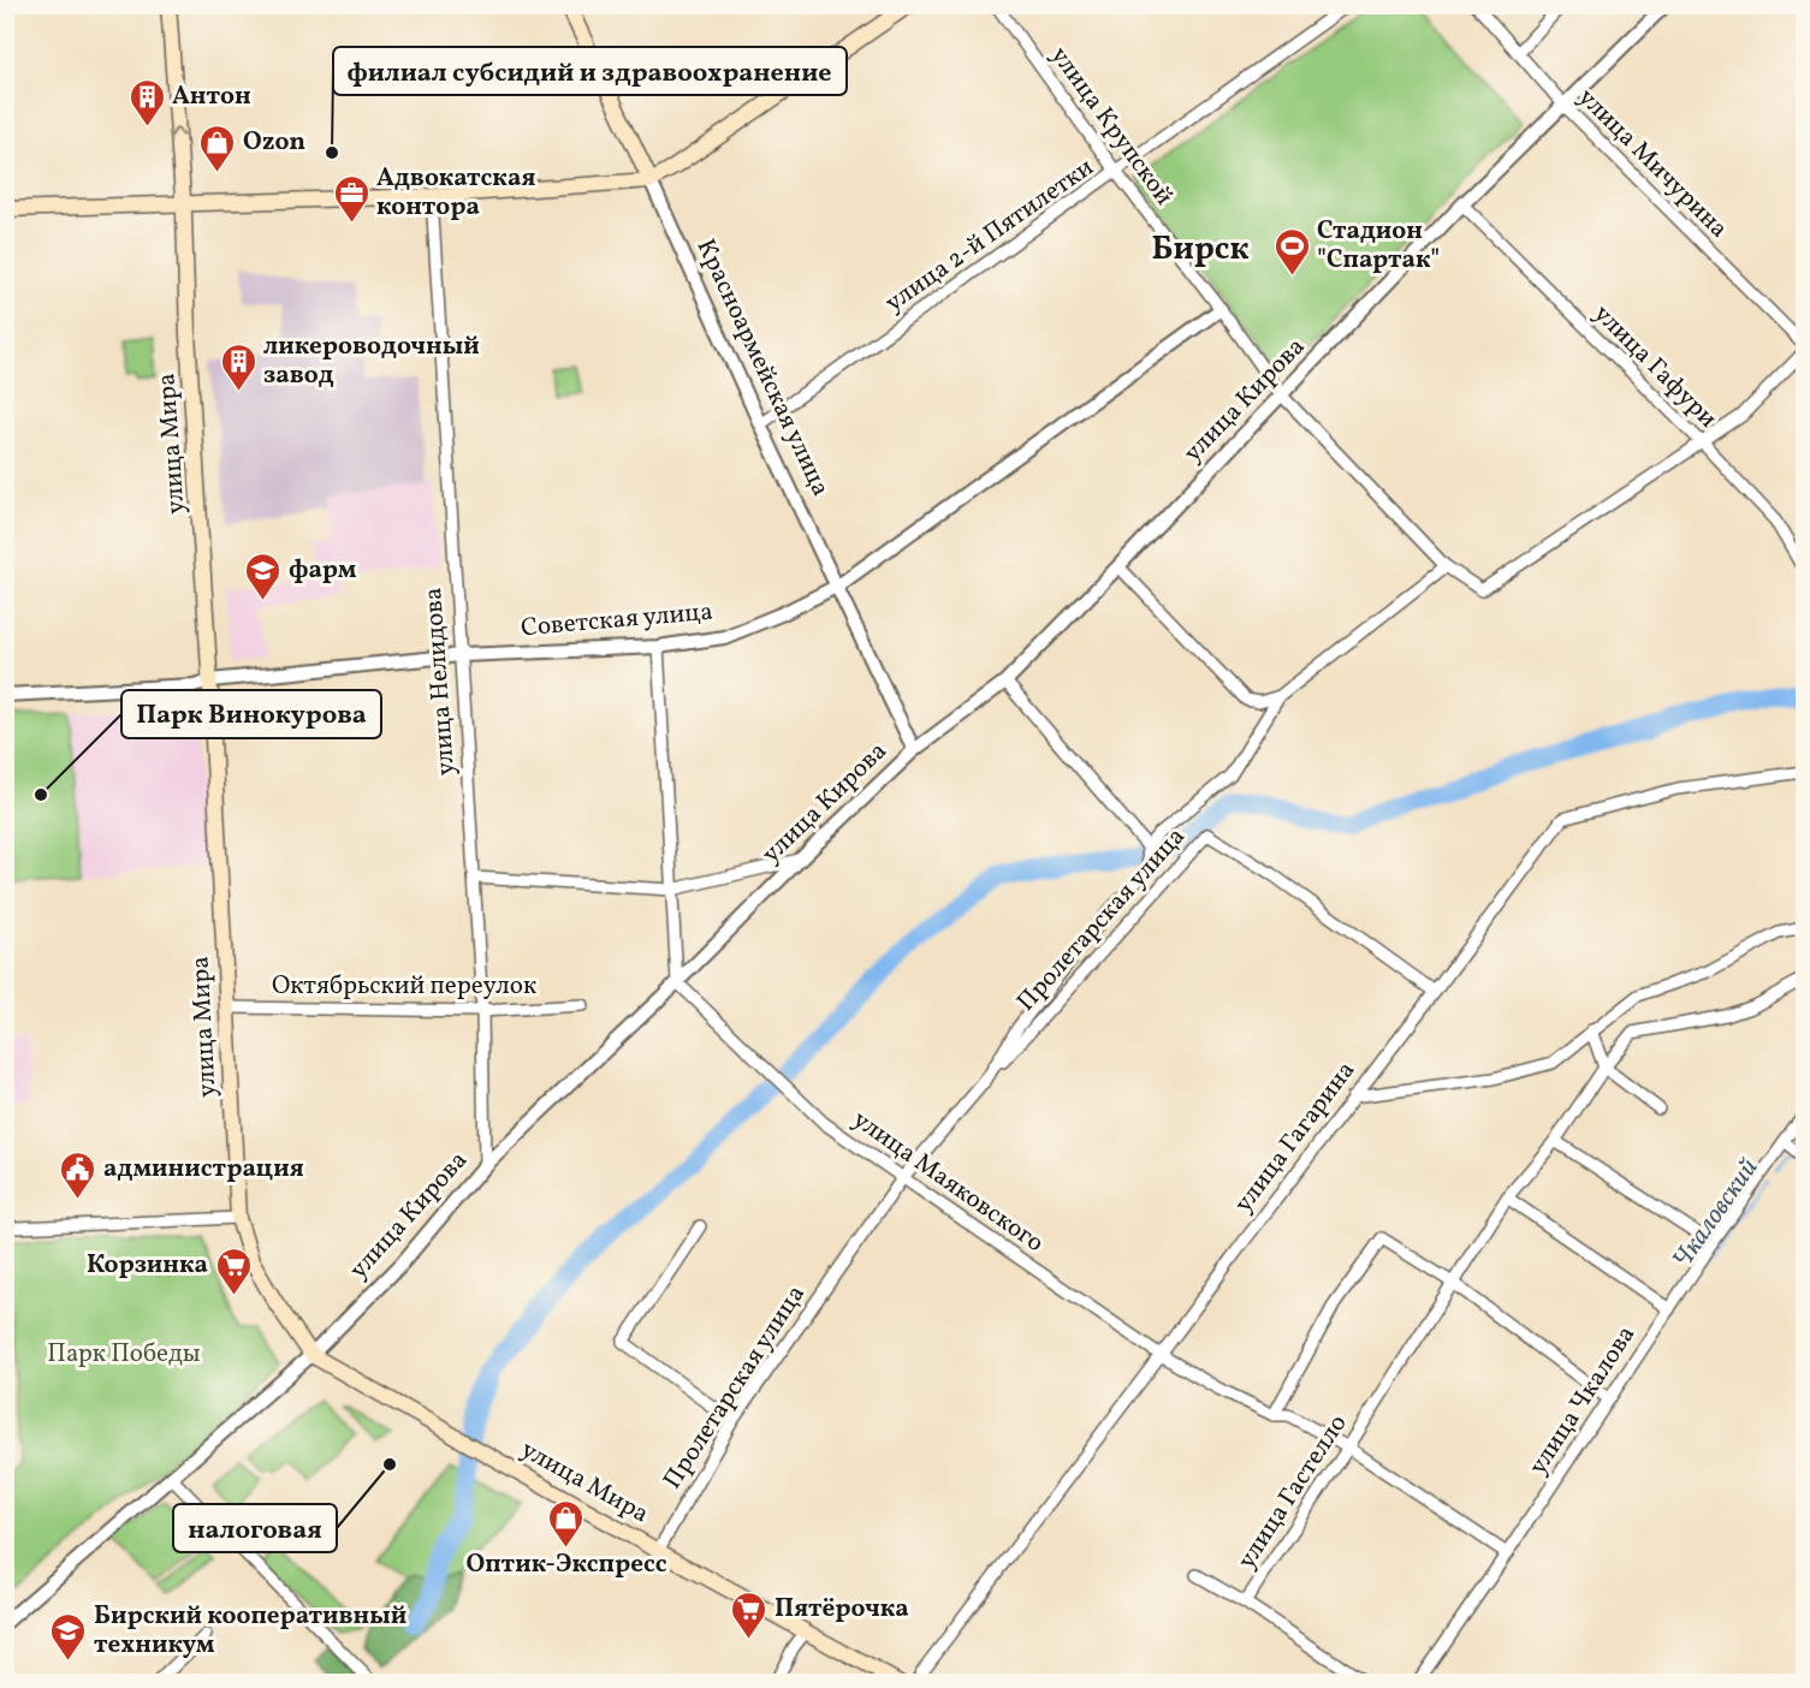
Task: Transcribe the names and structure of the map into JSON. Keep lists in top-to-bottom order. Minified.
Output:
{"streets":{"main road":["Красноармейская улица","улица Мира"],"street":["улица Крупской","улица Мичурина","улица 2-й Пятилетки","улица Гафури","улица Кирова","Советская улица","улица Нелидова","Пролетарская улица","Октябрьский переулок","улица Гагарина","улица Маяковского","улица Чкалова","улица Гастелло"]},"crossings":[["улица Крупской","улица 2-й Пятилетки"],["улица Крупской","улица Гафури"],["улица Крупской","улица Кирова"],["улица Крупской","Советская улица"],["улица Крупской","Пролетарская улица"],["улица Мичурина","улица Кирова"],["улица 2-й Пятилетки","Красноармейская улица"],["улица Гафури","улица Кирова"],["Красноармейская улица","улица Кирова"],["Красноармейская улица","Советская улица"],["улица Кирова","улица Мира"],["улица Кирова","улица Нелидова"],["улица Кирова","улица Маяковского"],["улица Мира","Советская улица"],["улица Мира","Пролетарская улица"],["улица Мира","Октябрьский переулок"],["Советская улица","улица Нелидова"],["улица Нелидова","Октябрьский переулок"],["Пролетарская улица","улица Гагарина"],["Пролетарская улица","улица Маяковского"],["улица Гагарина","улица Маяковского"],["улица Маяковского","улица Чкалова"],["улица Маяковского","улица Гастелло"]],"districts":["Бирск"],"water":["Чкаловский"],"parks":["Парк Победы"],"places":{"building":["Антон","ликероводочный завод"],"other":["филиал субсидий и здравоохранение","Парк Винокурова","налоговая"],"shop":["Ozon","Оптик-Экспресс"],"office":["Адвокатская контора"],"sports":["Стадион \"Спартак\""],"school or university":["фарм","Бирский кооперативный техникум"],"public building":["администрация"],"supermarket":["Корзинка","Пятёрочка"]}}
